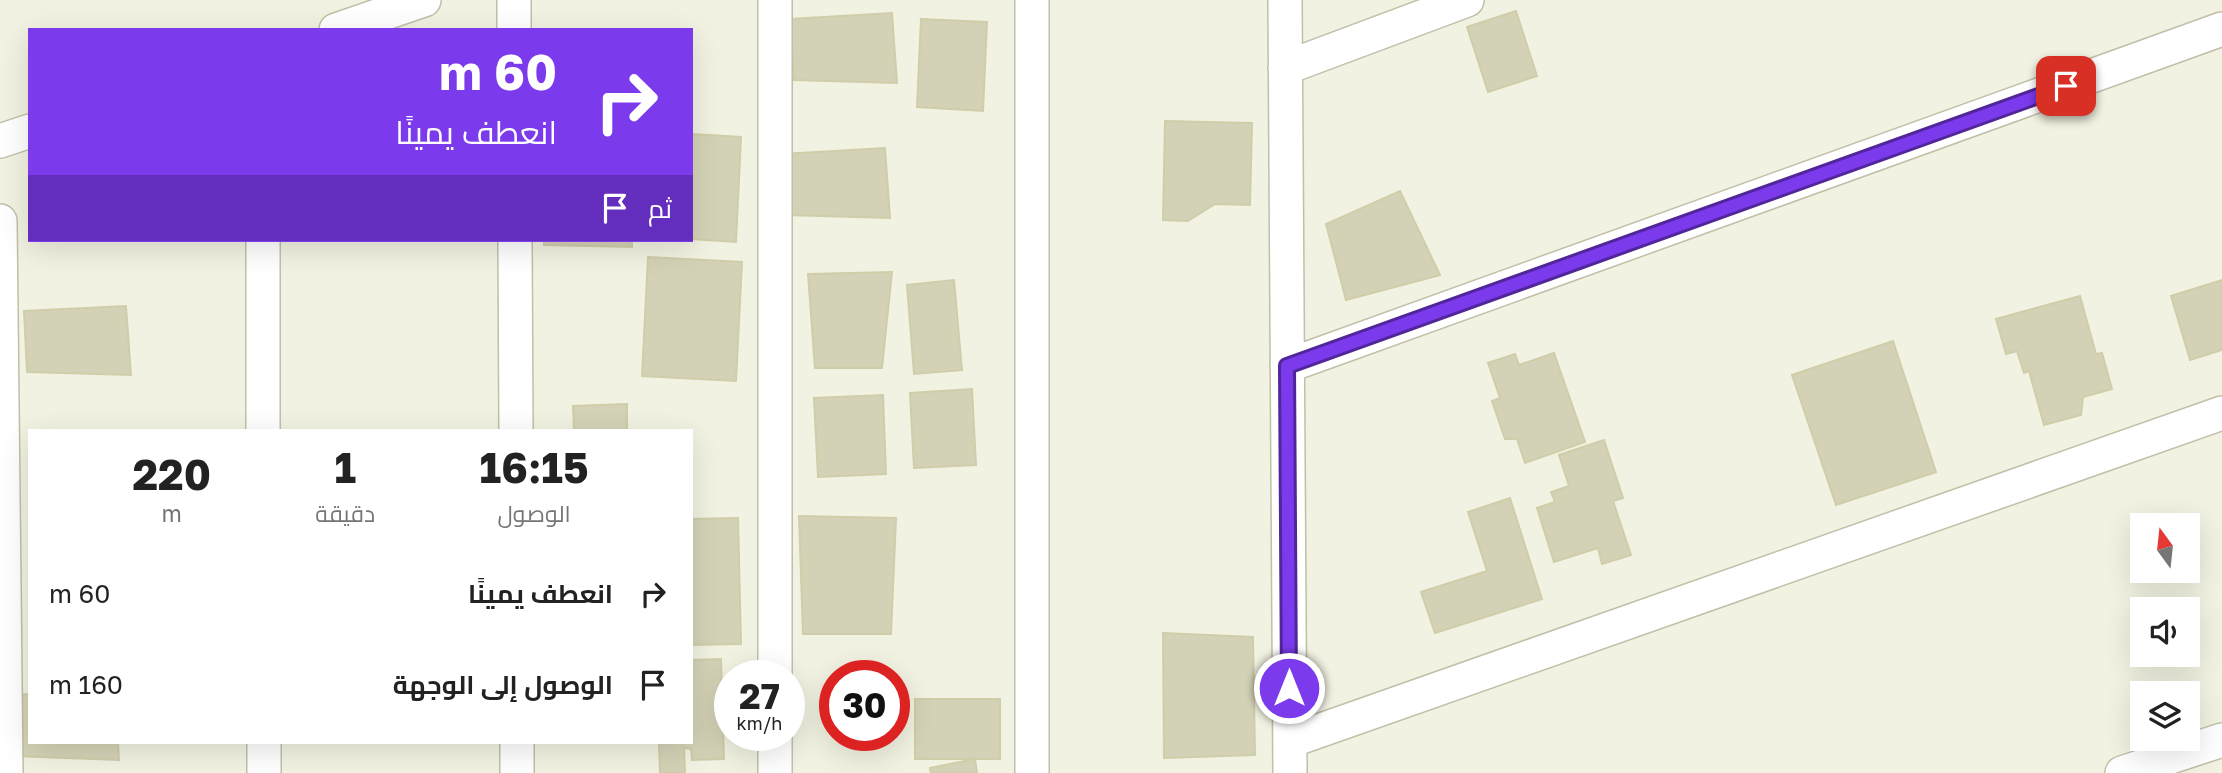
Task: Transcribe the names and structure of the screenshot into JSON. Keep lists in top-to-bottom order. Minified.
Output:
{"north":"top","page":{"turn":["60 m","انعطف يمينًا"],"then":"ثم","eta":["16:15","الوصول","1","دقيقة","220","m"],"list":[{"name":"انعطف يمينًا","value":"60 m"},{"name":"الوصول إلى الوجهة","value":"160 m"}],"speed":"27 km/h","limit":"30"}}
